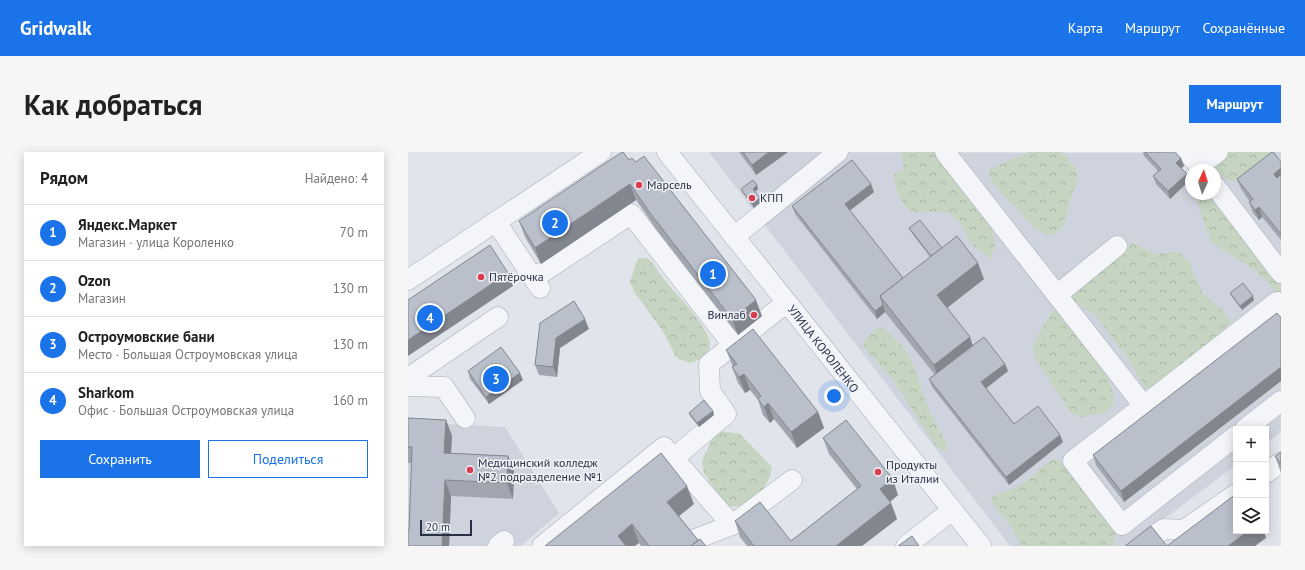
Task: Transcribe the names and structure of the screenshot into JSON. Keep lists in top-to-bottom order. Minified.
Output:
{"streets":{"street":["УЛИЦА КОРОЛЕНКО"]},"places":["Марсель","КПП","Пятёрочка","Винлаб","Медицинский колледж №2 подразделение №1","Продукты из Италии"],"scale_bar":"20 m","north":"top","page":{"header":"Gridwalk","nav":["Карта","Маршрут","Сохранённые"],"buttons":["Маршрут",["Сохранить","Поделиться"]],"title":"Как добраться","heading":["Рядом","Найдено: 4"],"list":[{"mark":"1","name":"Яндекс.Маркет","note":"Магазин · улица Короленко","value":"70 m"},{"mark":"2","name":"Ozon","note":"Магазин","value":"130 m"},{"mark":"3","name":"Остроумовские бани","note":"Место · Большая Остроумовская улица","value":"130 m"},{"mark":"4","name":"Sharkom","note":"Офис · Большая Остроумовская улица","value":"160 m"}],"pins":["2","1","4","3"],"map_buttons":["+","−"],"scale":"20 m"}}
